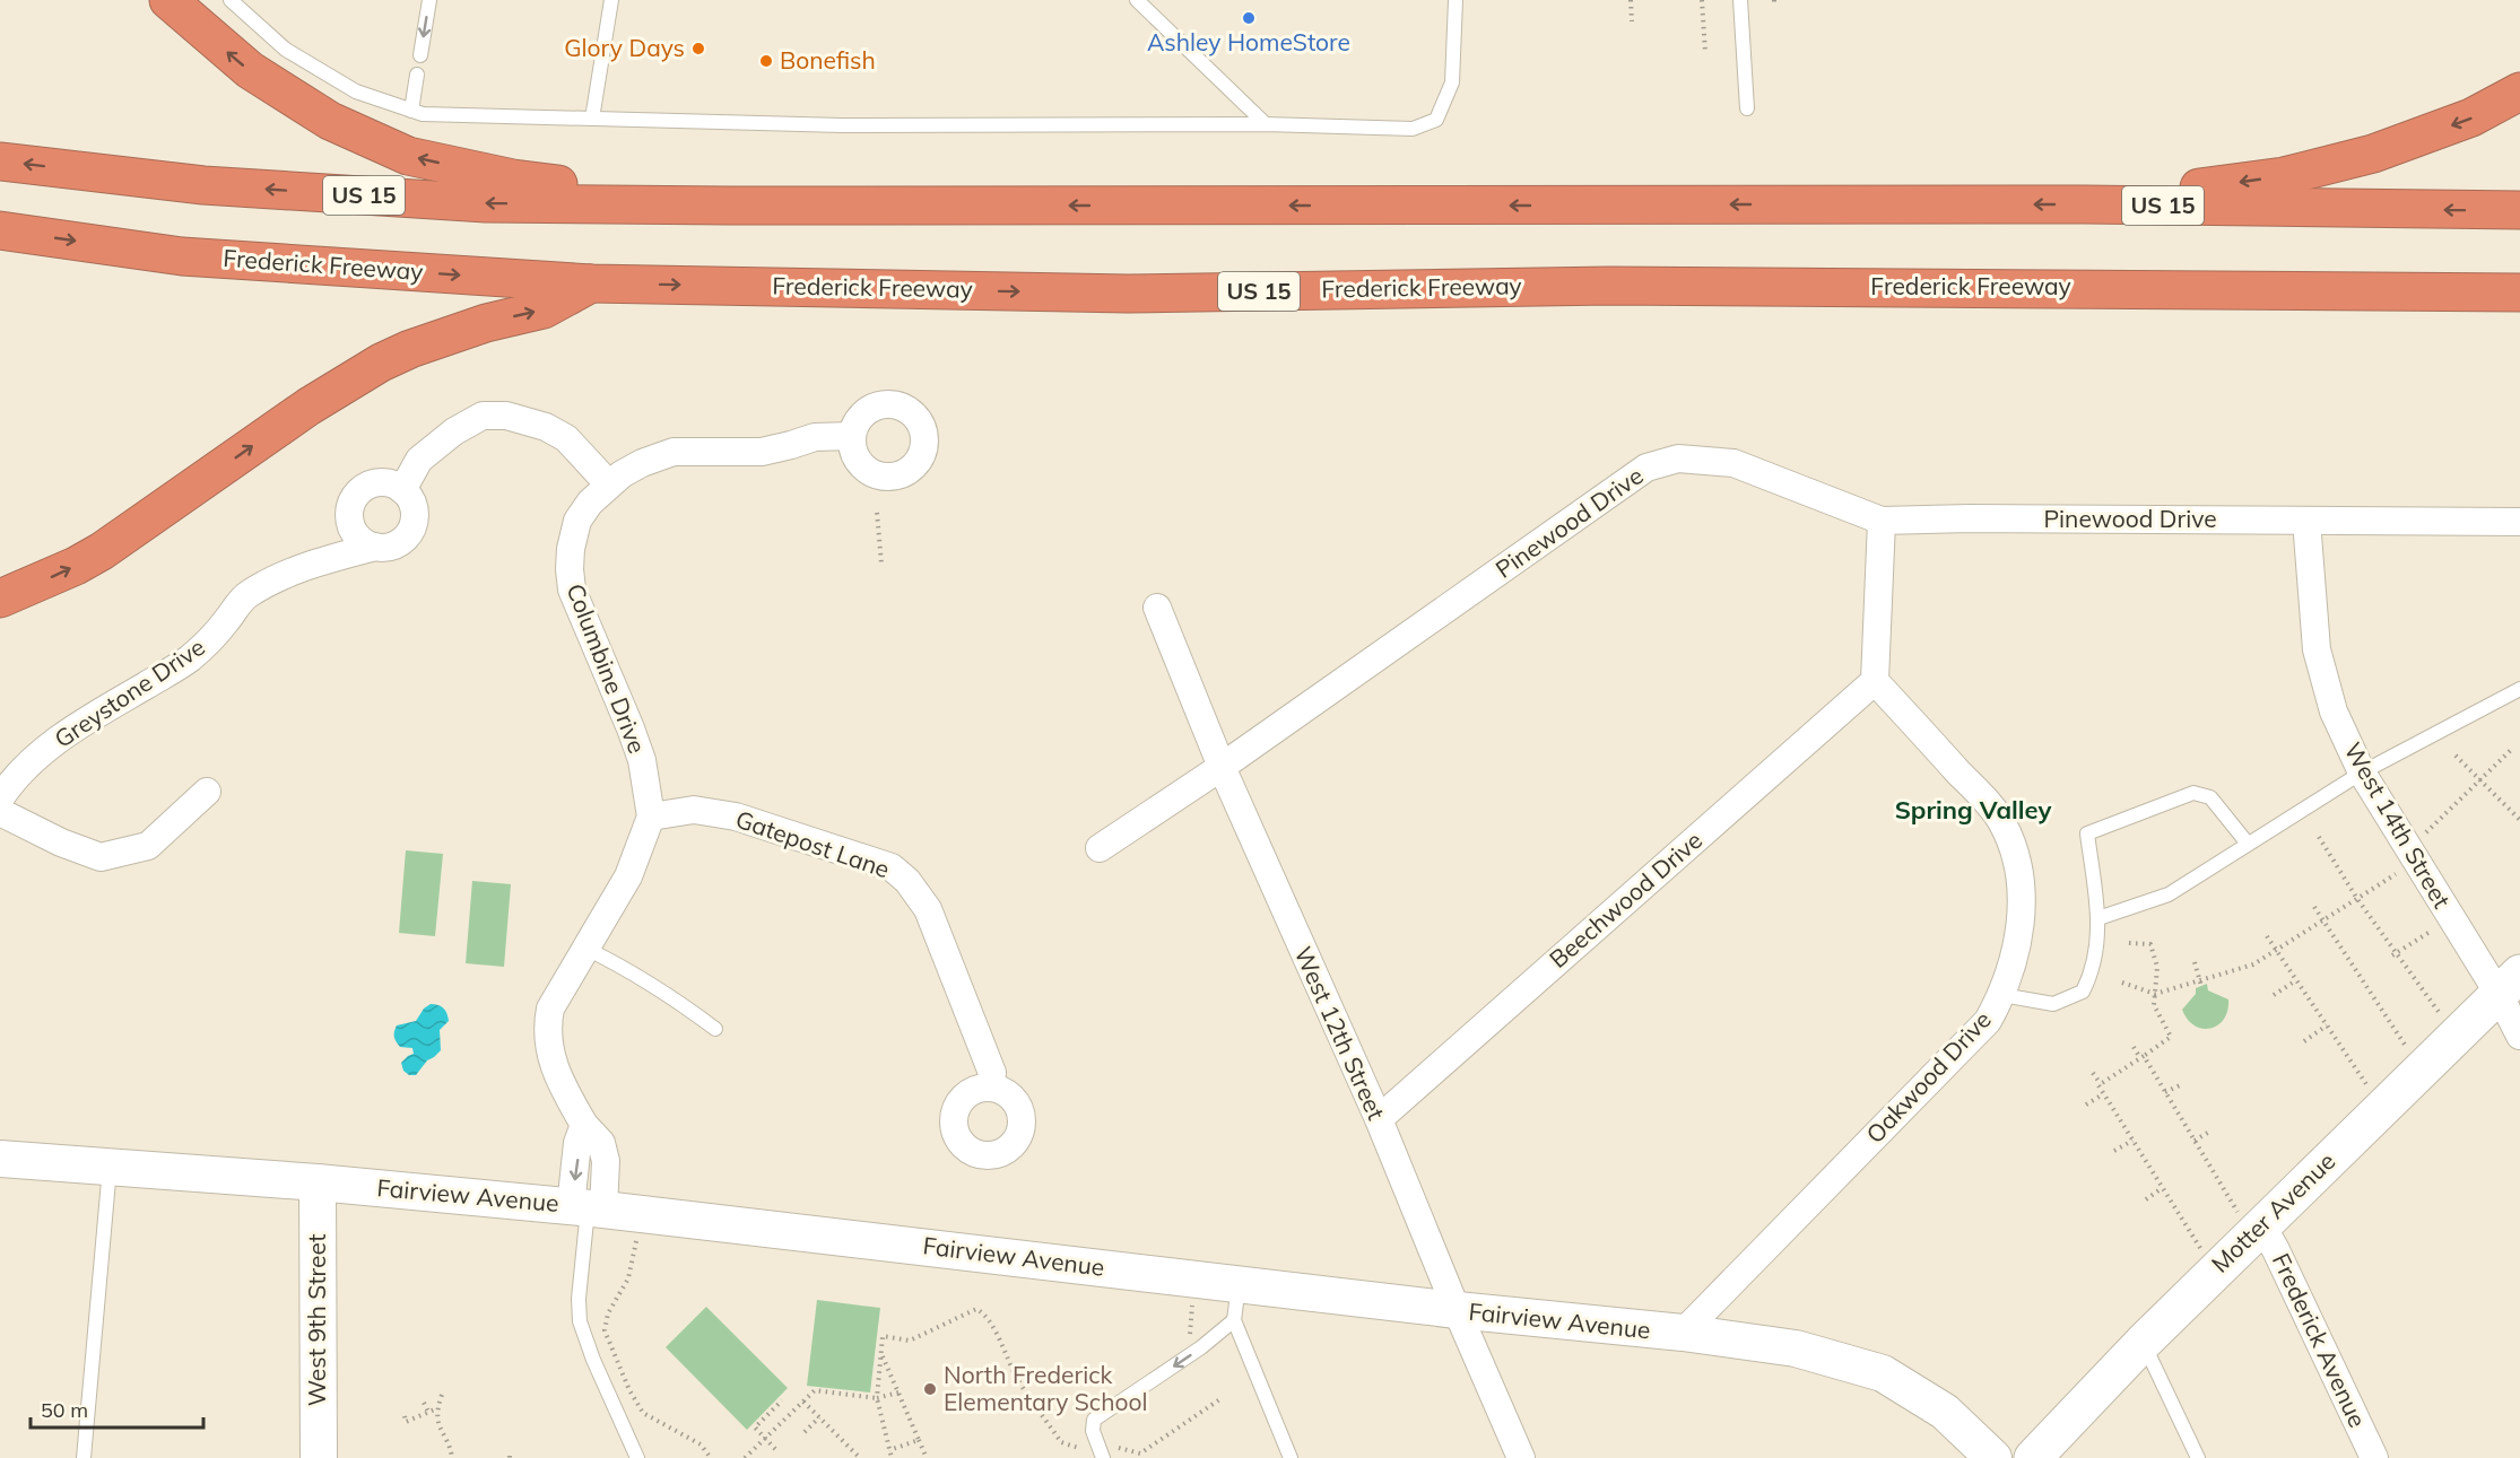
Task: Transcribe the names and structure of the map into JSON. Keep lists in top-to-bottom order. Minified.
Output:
{"streets":{"highway":["US 15","Frederick Freeway"],"main road":["Motter Avenue"],"street":["Pinewood Drive","Columbine Drive","Greystone Drive","West 14th Street","Gatepost Lane","Beechwood Drive","West 12th Street","Oakwood Drive","Fairview Avenue","West 9th Street","Frederick Avenue"]},"crossings":[["Pinewood Drive","West 14th Street"],["Pinewood Drive","West 12th Street"],["Columbine Drive","Gatepost Lane"],["Columbine Drive","Fairview Avenue"],["West 14th Street","Motter Avenue"],["Beechwood Drive","West 12th Street"],["Beechwood Drive","Oakwood Drive"],["West 12th Street","Fairview Avenue"],["Oakwood Drive","Fairview Avenue"],["Fairview Avenue","West 9th Street"],["Motter Avenue","Frederick Avenue"]],"districts":["Spring Valley"],"places":["Ashley HomeStore","Glory Days","Bonefish","North Frederick Elementary School"],"scale_bar":"50 m"}
